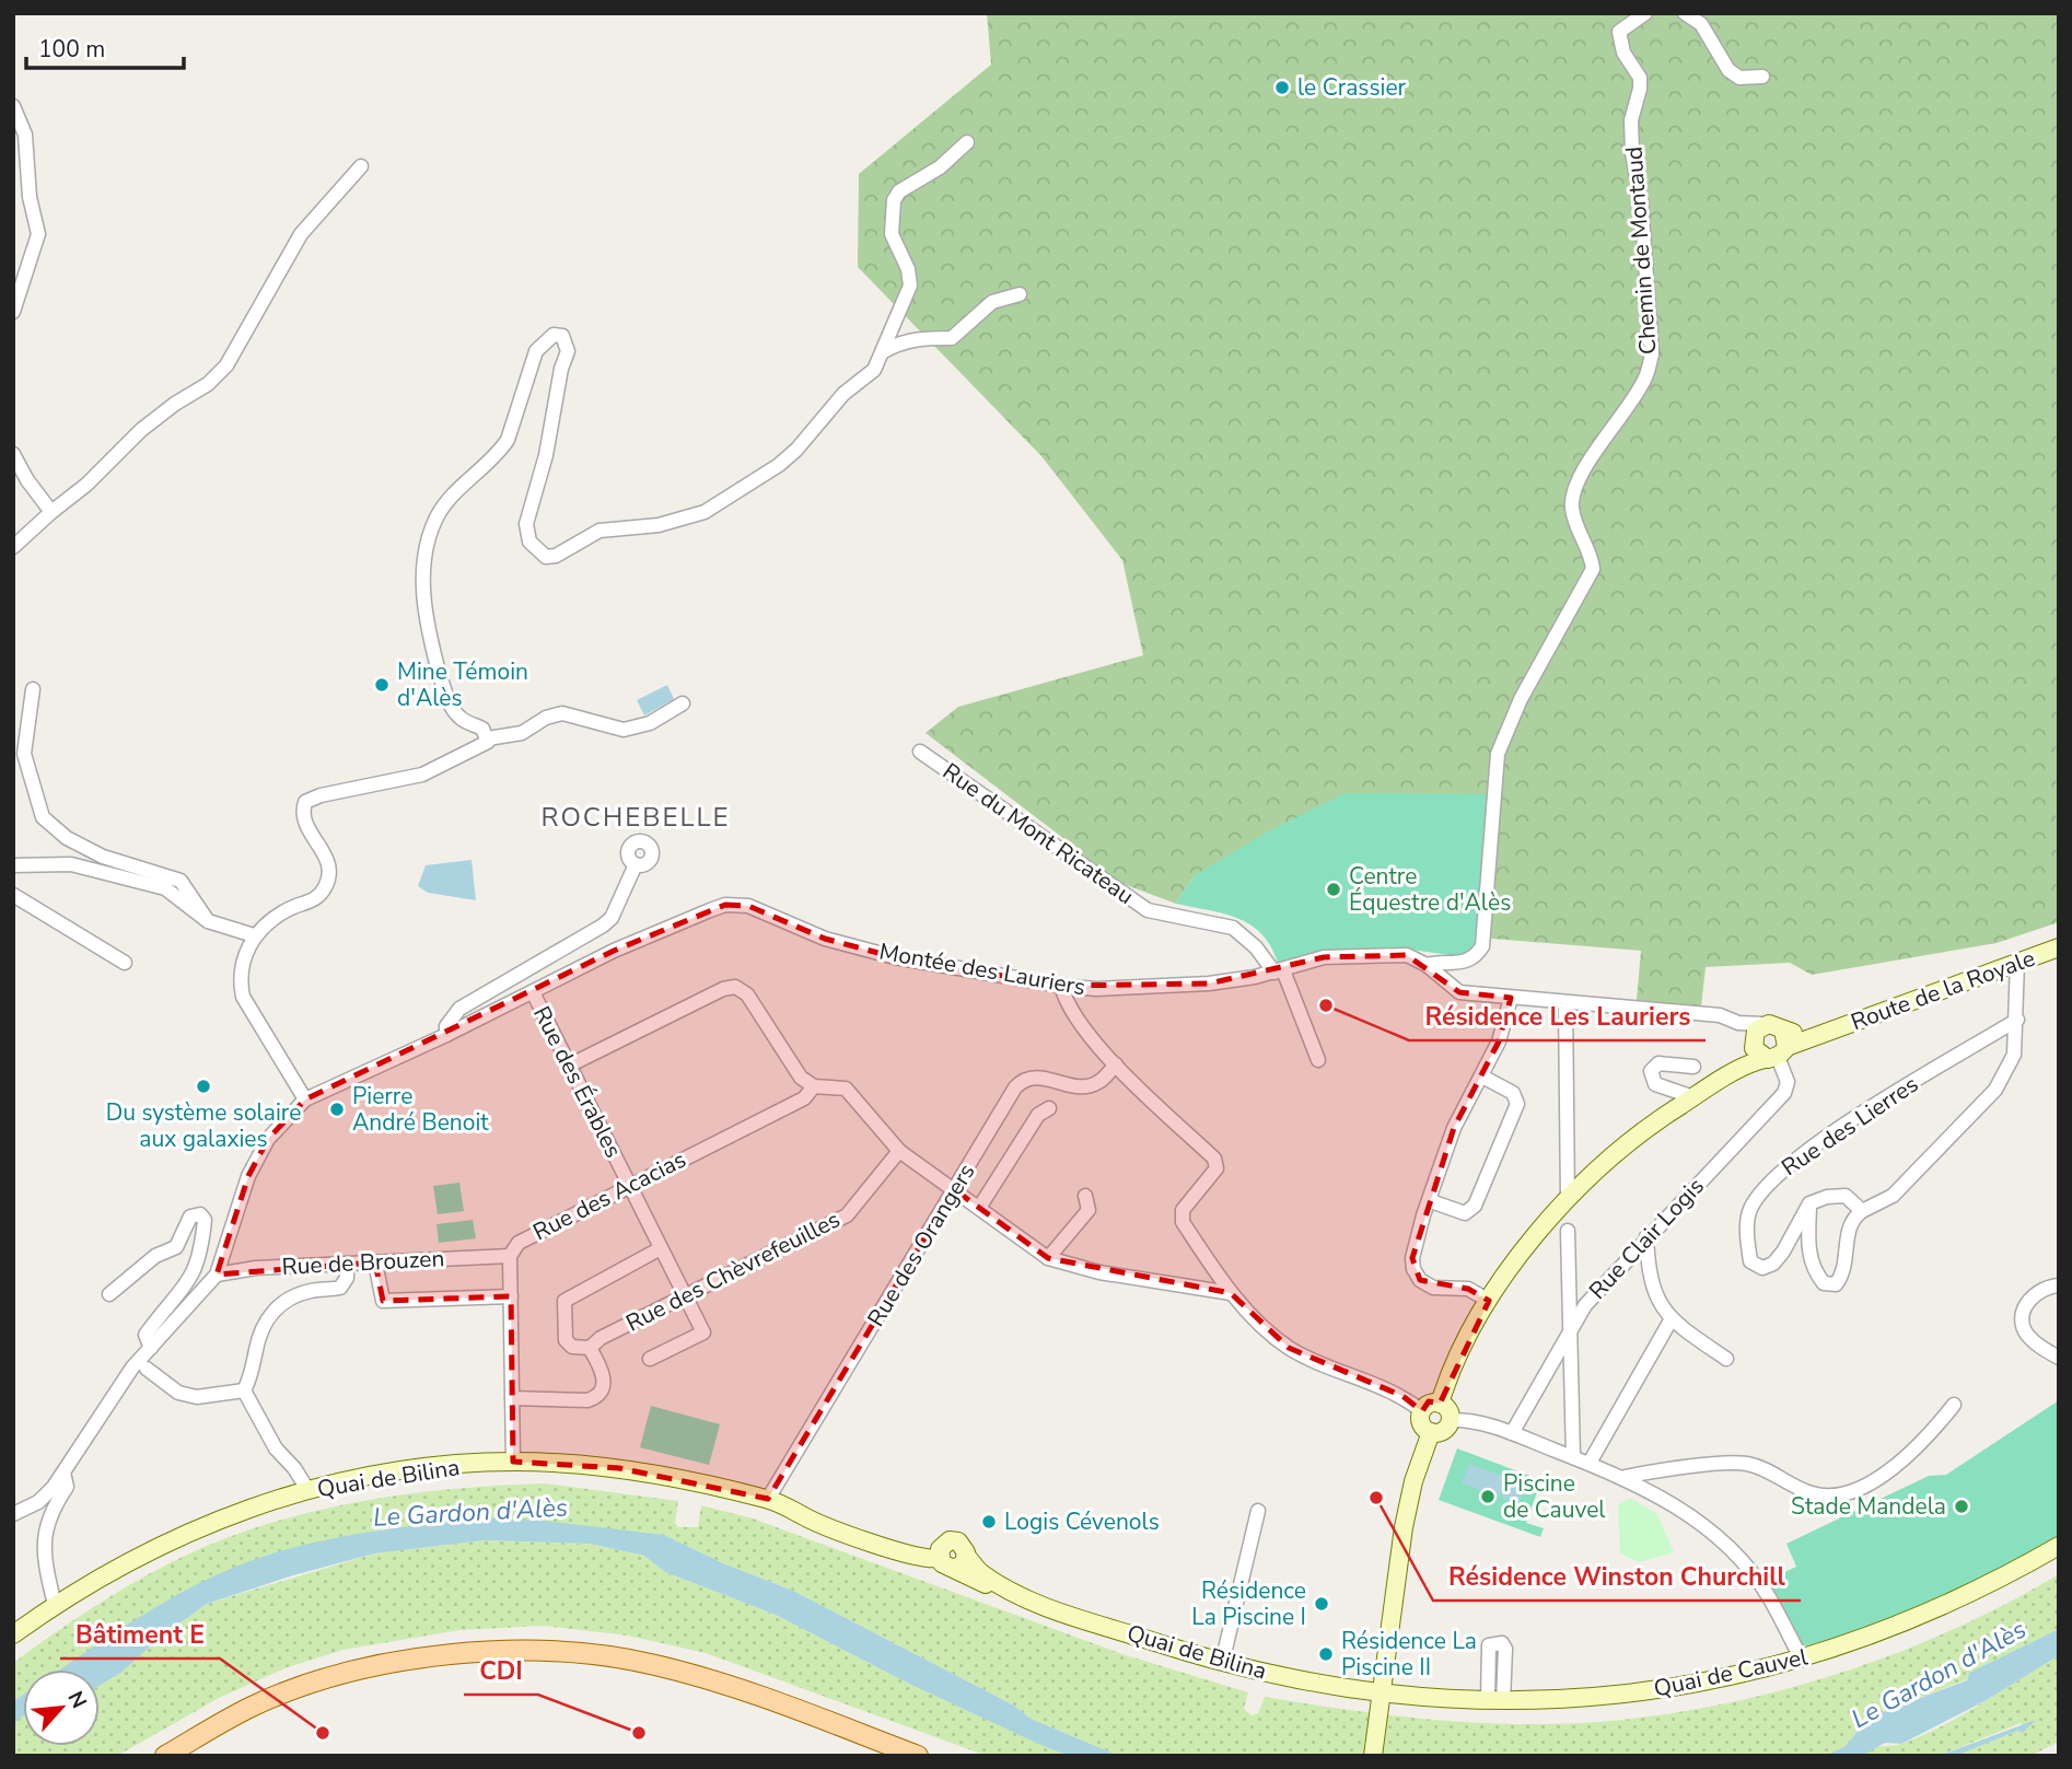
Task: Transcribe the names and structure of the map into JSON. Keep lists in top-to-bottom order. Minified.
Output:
{"streets":{"main road":["Route de la Royale","Quai de Bilina","Quai de Cauvel"],"street":["Chemin de Montaud","Rue du Mont Ricateau","Montée des Lauriers","Rue des Érables","Rue des Lierres","Rue des Acacias","Rue Clair Logis","Rue des Orangers","Rue de Brouzen","Rue des Chèvrefeuilles"]},"crossings":[["Chemin de Montaud","Montée des Lauriers"],["Rue du Mont Ricateau","Montée des Lauriers"],["Montée des Lauriers","Rue des Érables"],["Route de la Royale","Rue Clair Logis"],["Rue des Érables","Rue des Acacias"],["Rue des Érables","Rue des Chèvrefeuilles"],["Rue des Acacias","Rue de Brouzen"],["Rue des Acacias","Quai de Bilina"],["Rue des Orangers","Quai de Bilina"],["Quai de Bilina","Quai de Cauvel"]],"districts":["ROCHEBELLE"],"water":["Le Gardon d'Alès"],"places":["le Crassier","Mine Témoin d'Alès","Centre Équestre d'Alès","Résidence Les Lauriers","Du système solaire aux galaxies","Pierre André Benoit","Piscine de Cauvel","Résidence Winston Churchill","Stade Mandela","Logis Cévenols","Résidence La Piscine I","Résidence La Piscine II","Bâtiment E","CDI"],"scale_bar":"100 m","north":"top right"}
